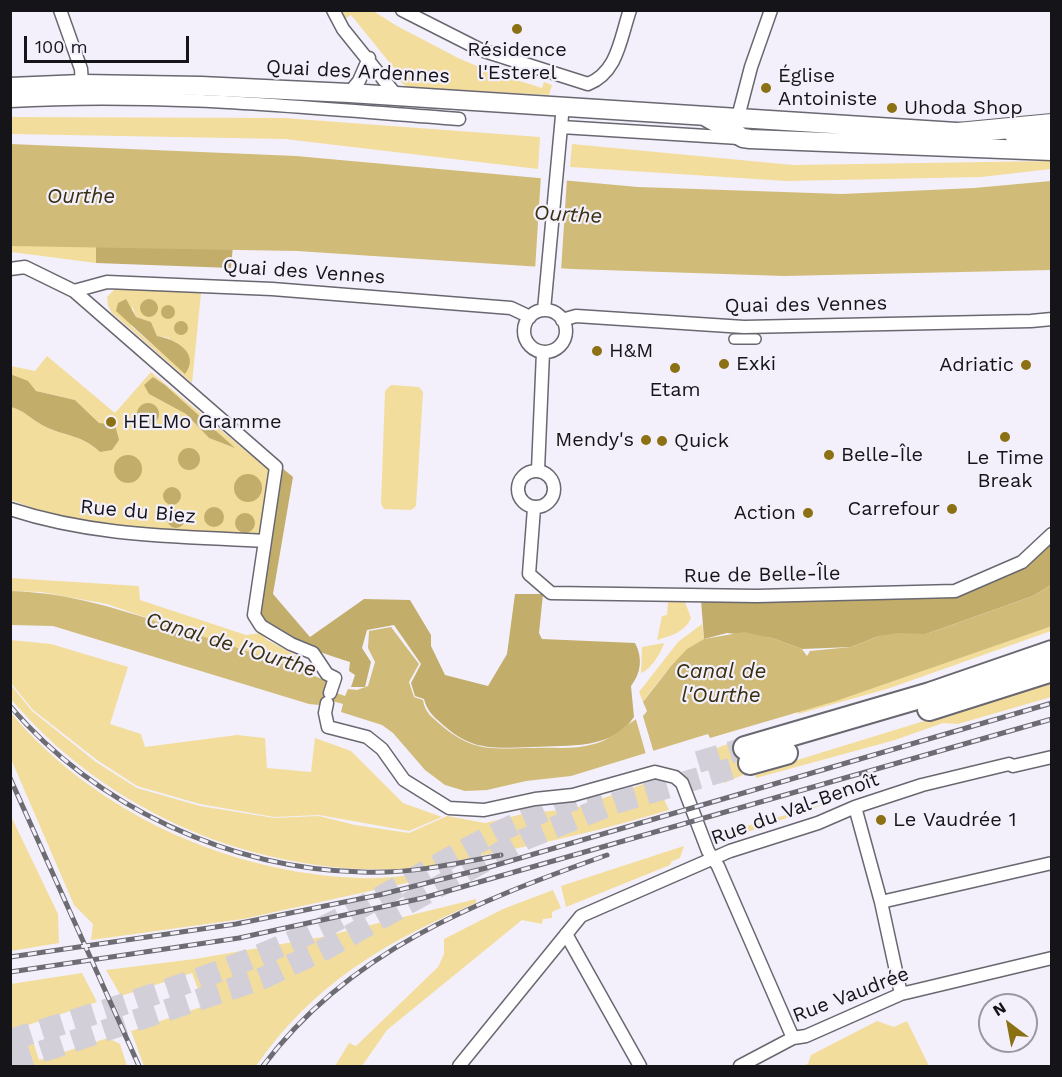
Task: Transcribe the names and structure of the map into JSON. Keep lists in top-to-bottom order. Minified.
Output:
{"streets":{"main road":["Quai des Ardennes"],"street":["Quai des Vennes","Rue du Biez","Rue de Belle-Île","Rue du Val-Benoît","Rue Vaudrée"]},"water":["Ourthe","Canal de l'Ourthe"],"places":["Résidence l'Esterel","Église Antoiniste","Uhoda Shop","H&M","Exki","Adriatic","Etam","HELMo Gramme","Le Time Break","Mendy's","Quick","Belle-Île","Carrefour","Action","Le Vaudrée 1"],"scale_bar":"100 m","north":"top left"}
